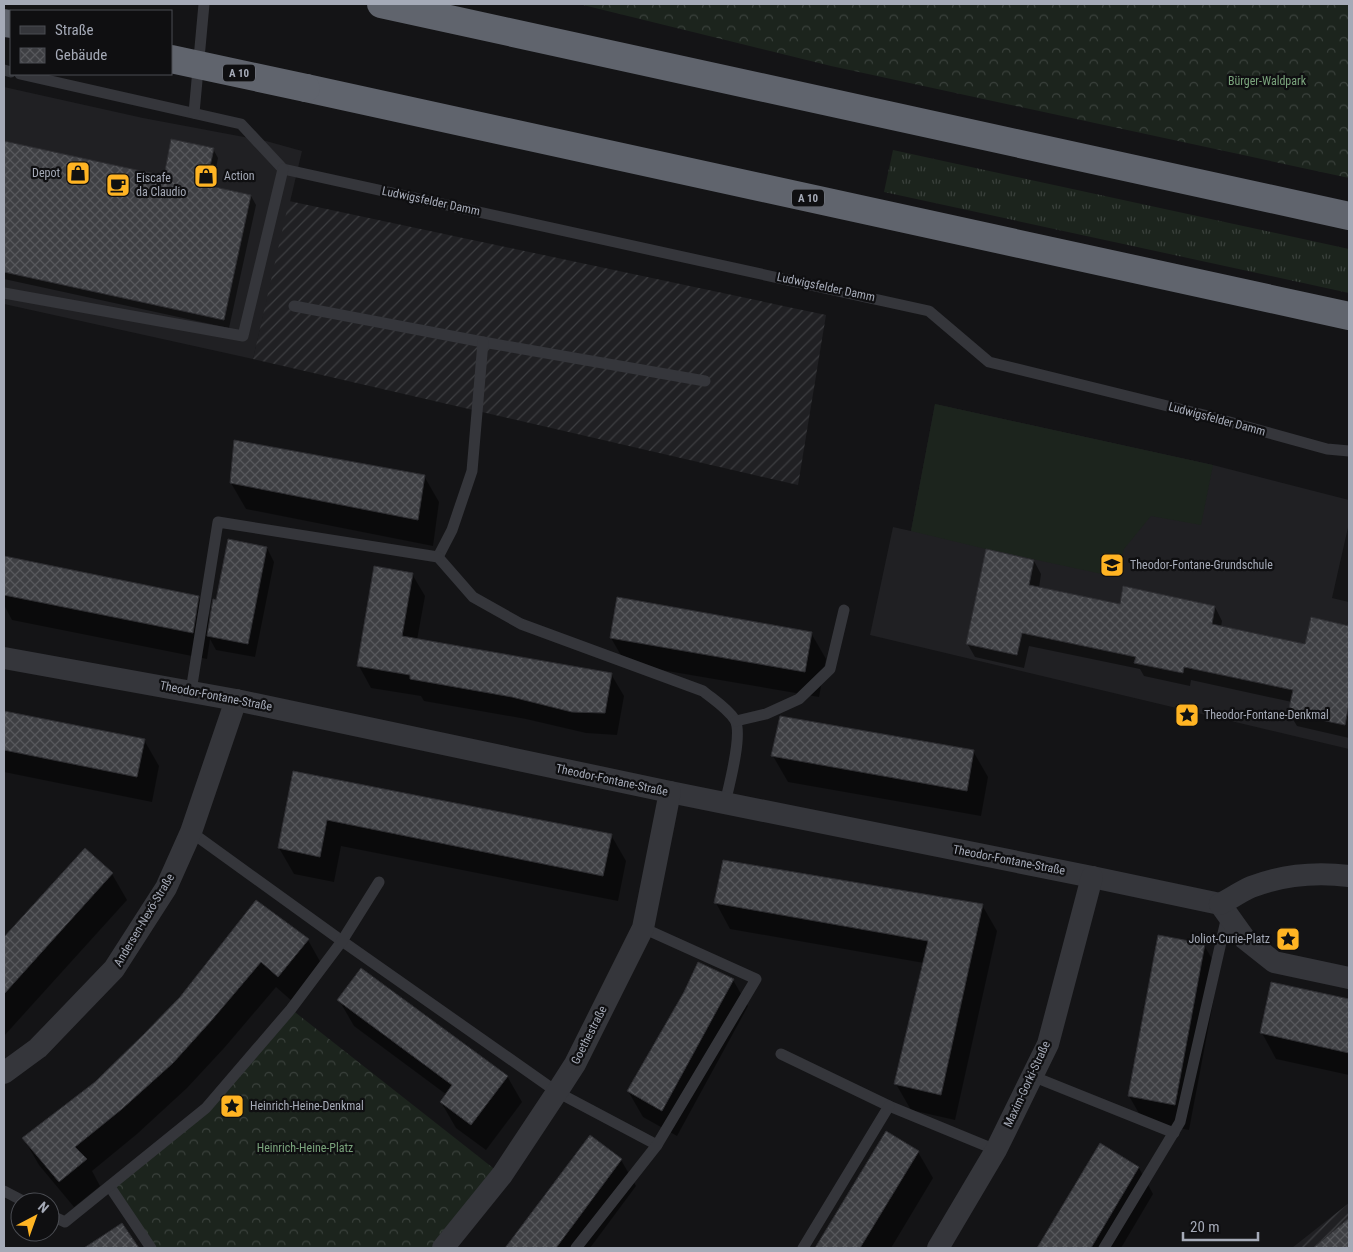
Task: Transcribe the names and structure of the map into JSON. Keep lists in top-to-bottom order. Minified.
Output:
{"streets":{"highway":["A 10"],"street":["Theodor-Fontane-Straße","Andersen-Nexö-Straße","Goethestraße","Maxim-Gorki-Straße"],"lane":["Ludwigsfelder Damm"]},"crossings":[["Theodor-Fontane-Straße","Andersen-Nexö-Straße"],["Theodor-Fontane-Straße","Goethestraße"],["Theodor-Fontane-Straße","Maxim-Gorki-Straße"]],"parks":["Bürger-Waldpark","Heinrich-Heine-Platz"],"places":{"shop":["Depot","Action"],"cafe":["Eiscafe da Claudio"],"school or university":["Theodor-Fontane-Grundschule"],"place":["Theodor-Fontane-Denkmal","Joliot-Curie-Platz","Heinrich-Heine-Denkmal"]},"legend":["Straße","Gebäude"],"scale_bar":"20 m","north":"top right"}
